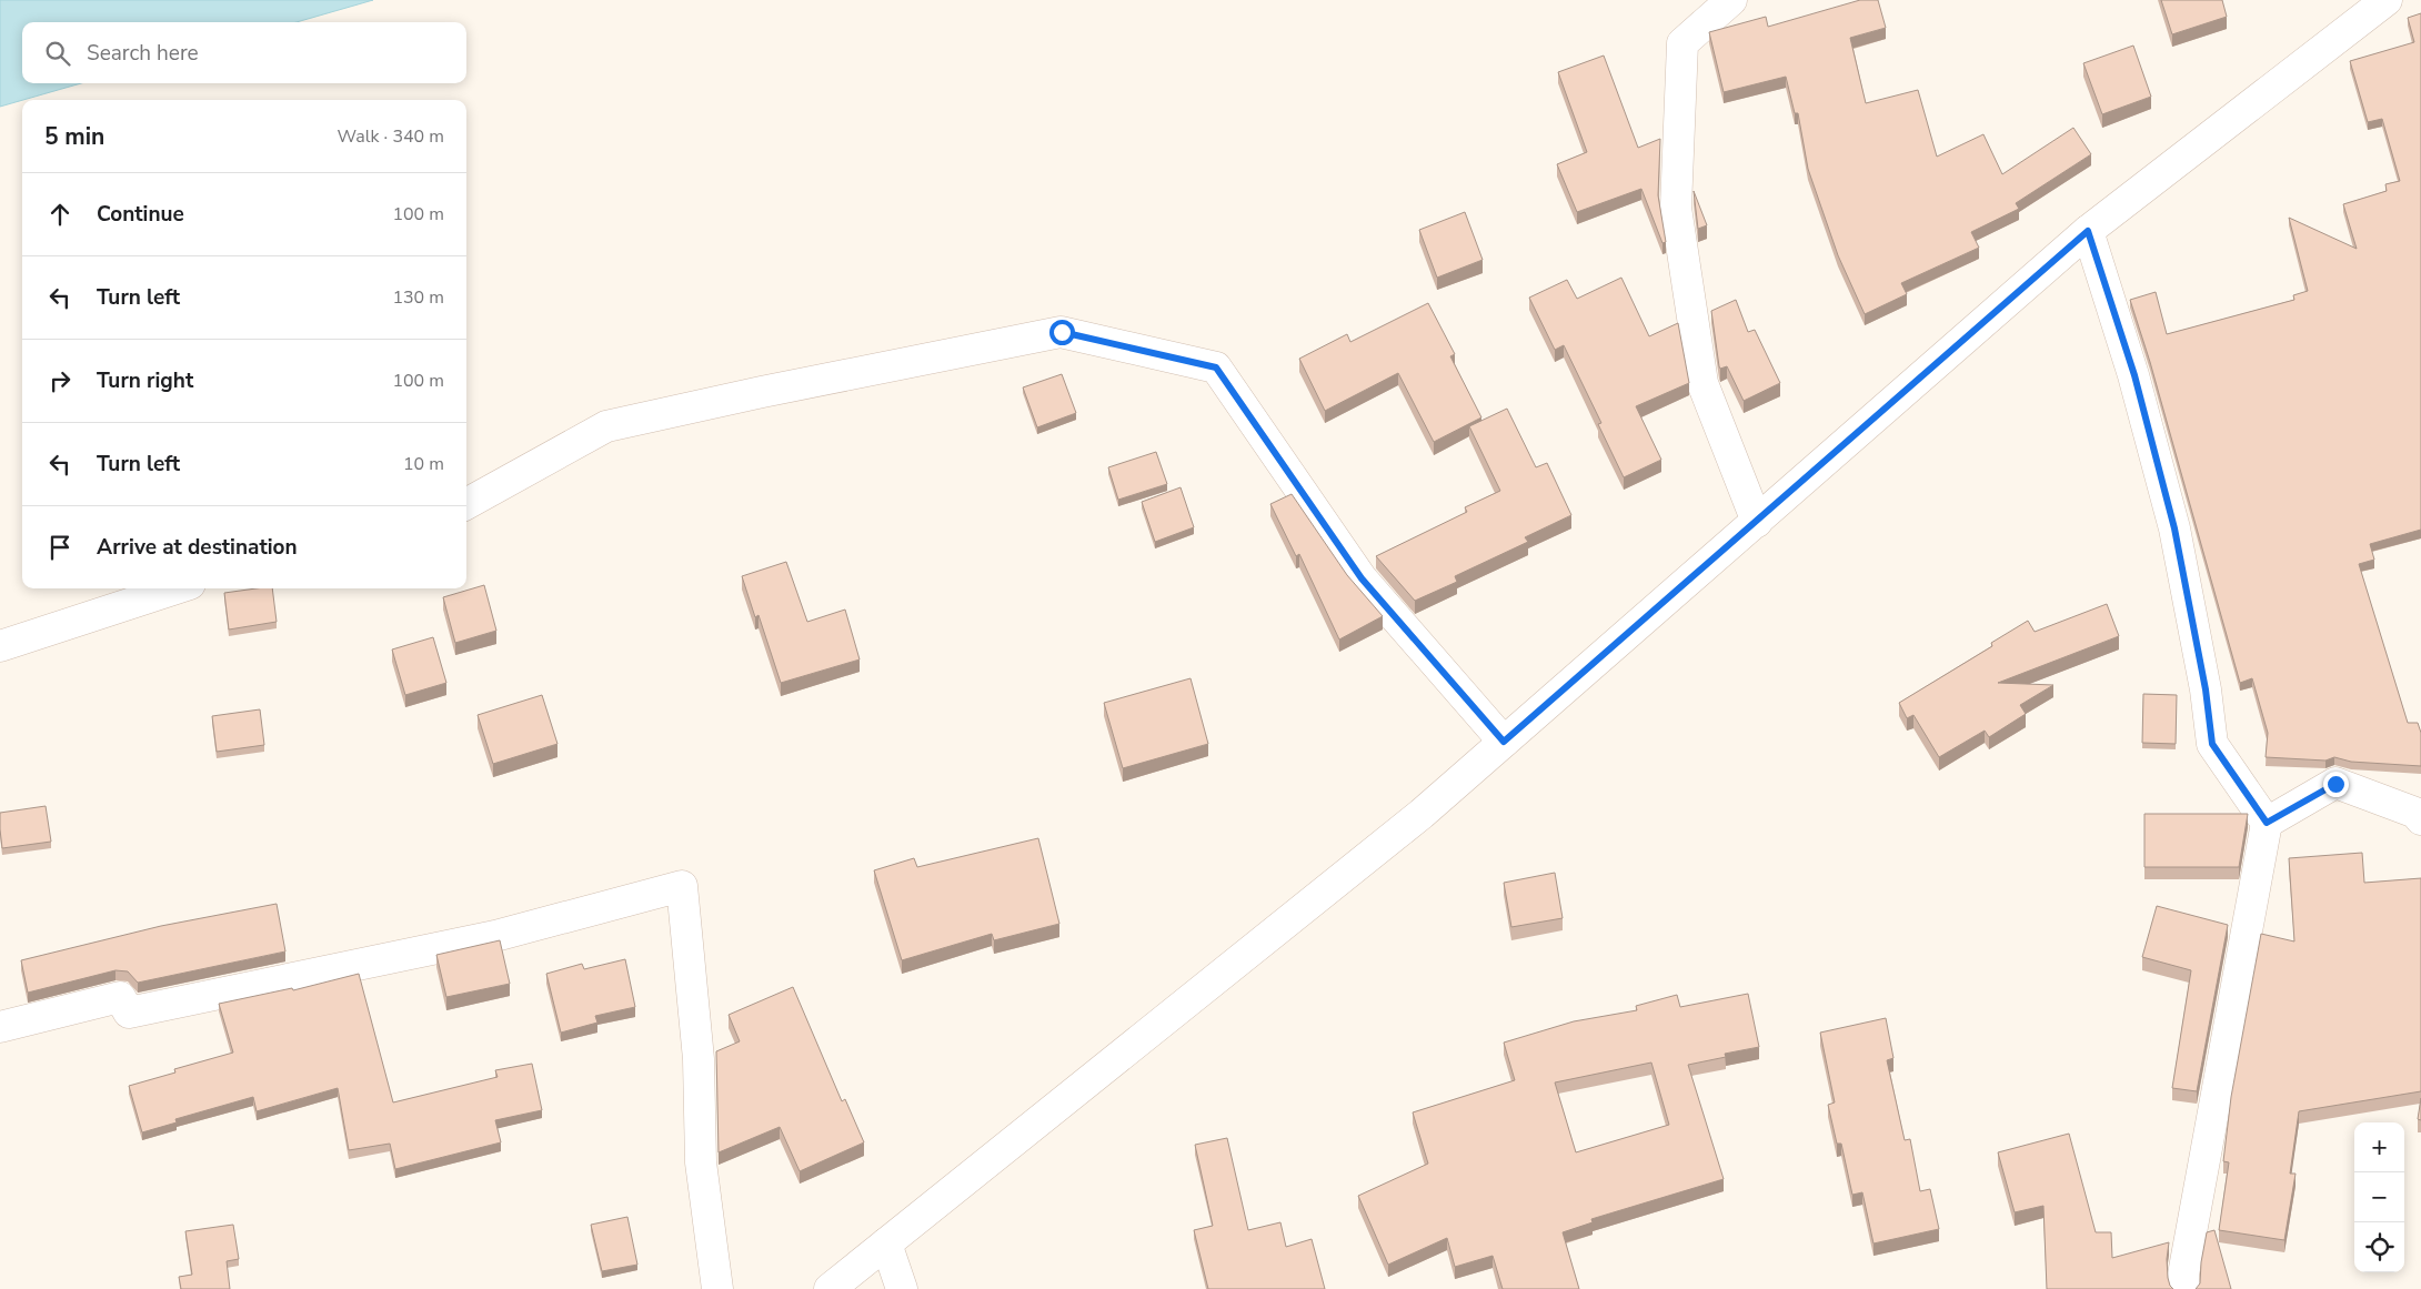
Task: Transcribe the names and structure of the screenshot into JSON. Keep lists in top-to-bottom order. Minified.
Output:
{"page":{"search":"Search here","heading":["5 min","Walk · 340 m"],"list":[["Continue","100 m"],["Turn left","130 m"],["Turn right","100 m"],["Turn left","10 m"],"Arrive at destination"],"map_buttons":["+","−"]}}
